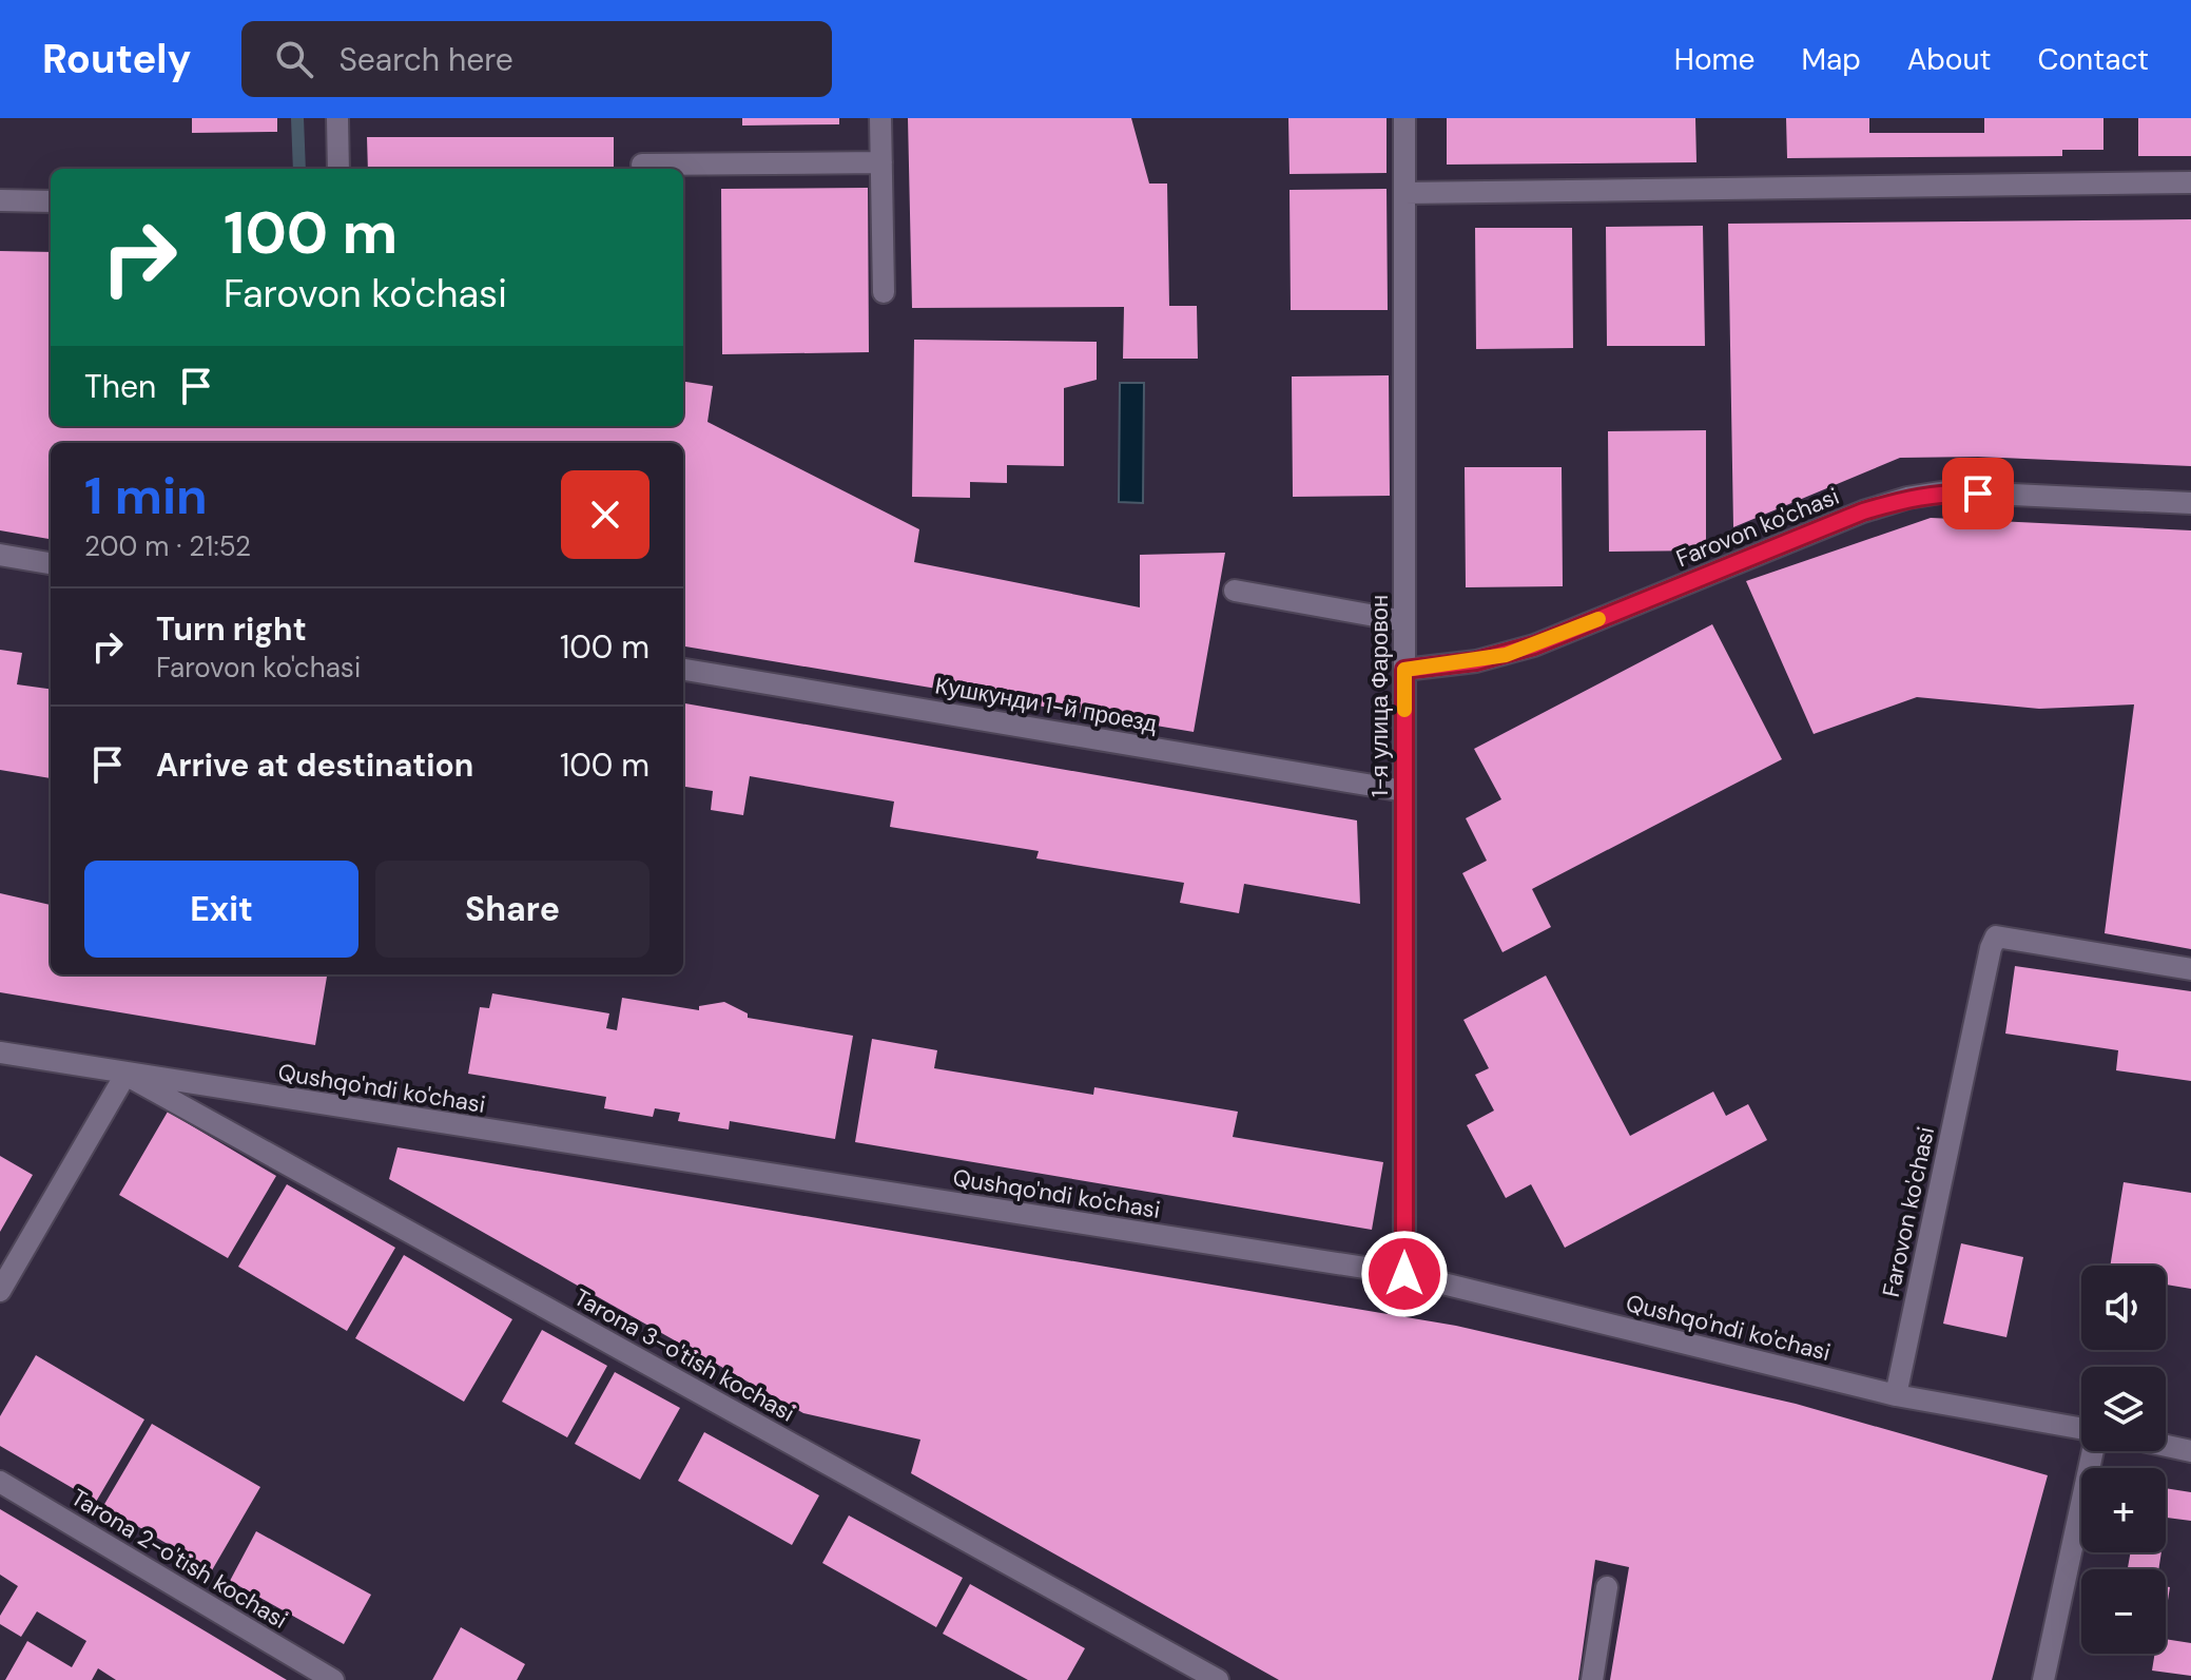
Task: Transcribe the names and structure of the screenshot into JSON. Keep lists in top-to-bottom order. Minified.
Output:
{"streets":{"street":["Farovon ko'chasi","1-я улица Фаровон","Кушкунди 1-й проезд","Qushqo'ndi ko'chasi","Tarona 3-o'tish kochasi","Tarona 2-o'tish kochasi"]},"crossings":[["Farovon ko'chasi","1-я улица Фаровон"],["Farovon ko'chasi","Qushqo'ndi ko'chasi"],["1-я улица Фаровон","Кушкунди 1-й проезд"],["1-я улица Фаровон","Qushqo'ndi ko'chasi"],["Qushqo'ndi ko'chasi","Tarona 3-o'tish kochasi"]],"page":{"header":"Routely","search":"Search here","nav":["Home","Map","About","Contact"],"turn":["100 m","Farovon ko'chasi"],"then":"Then","heading":["1 min","200 m · 21:52"],"list":[{"name":"Turn right","note":"Farovon ko'chasi","value":"100 m"},{"name":"Arrive at destination","value":"100 m"}],"buttons":["Exit","Share"],"map_buttons":["+","−"]}}
